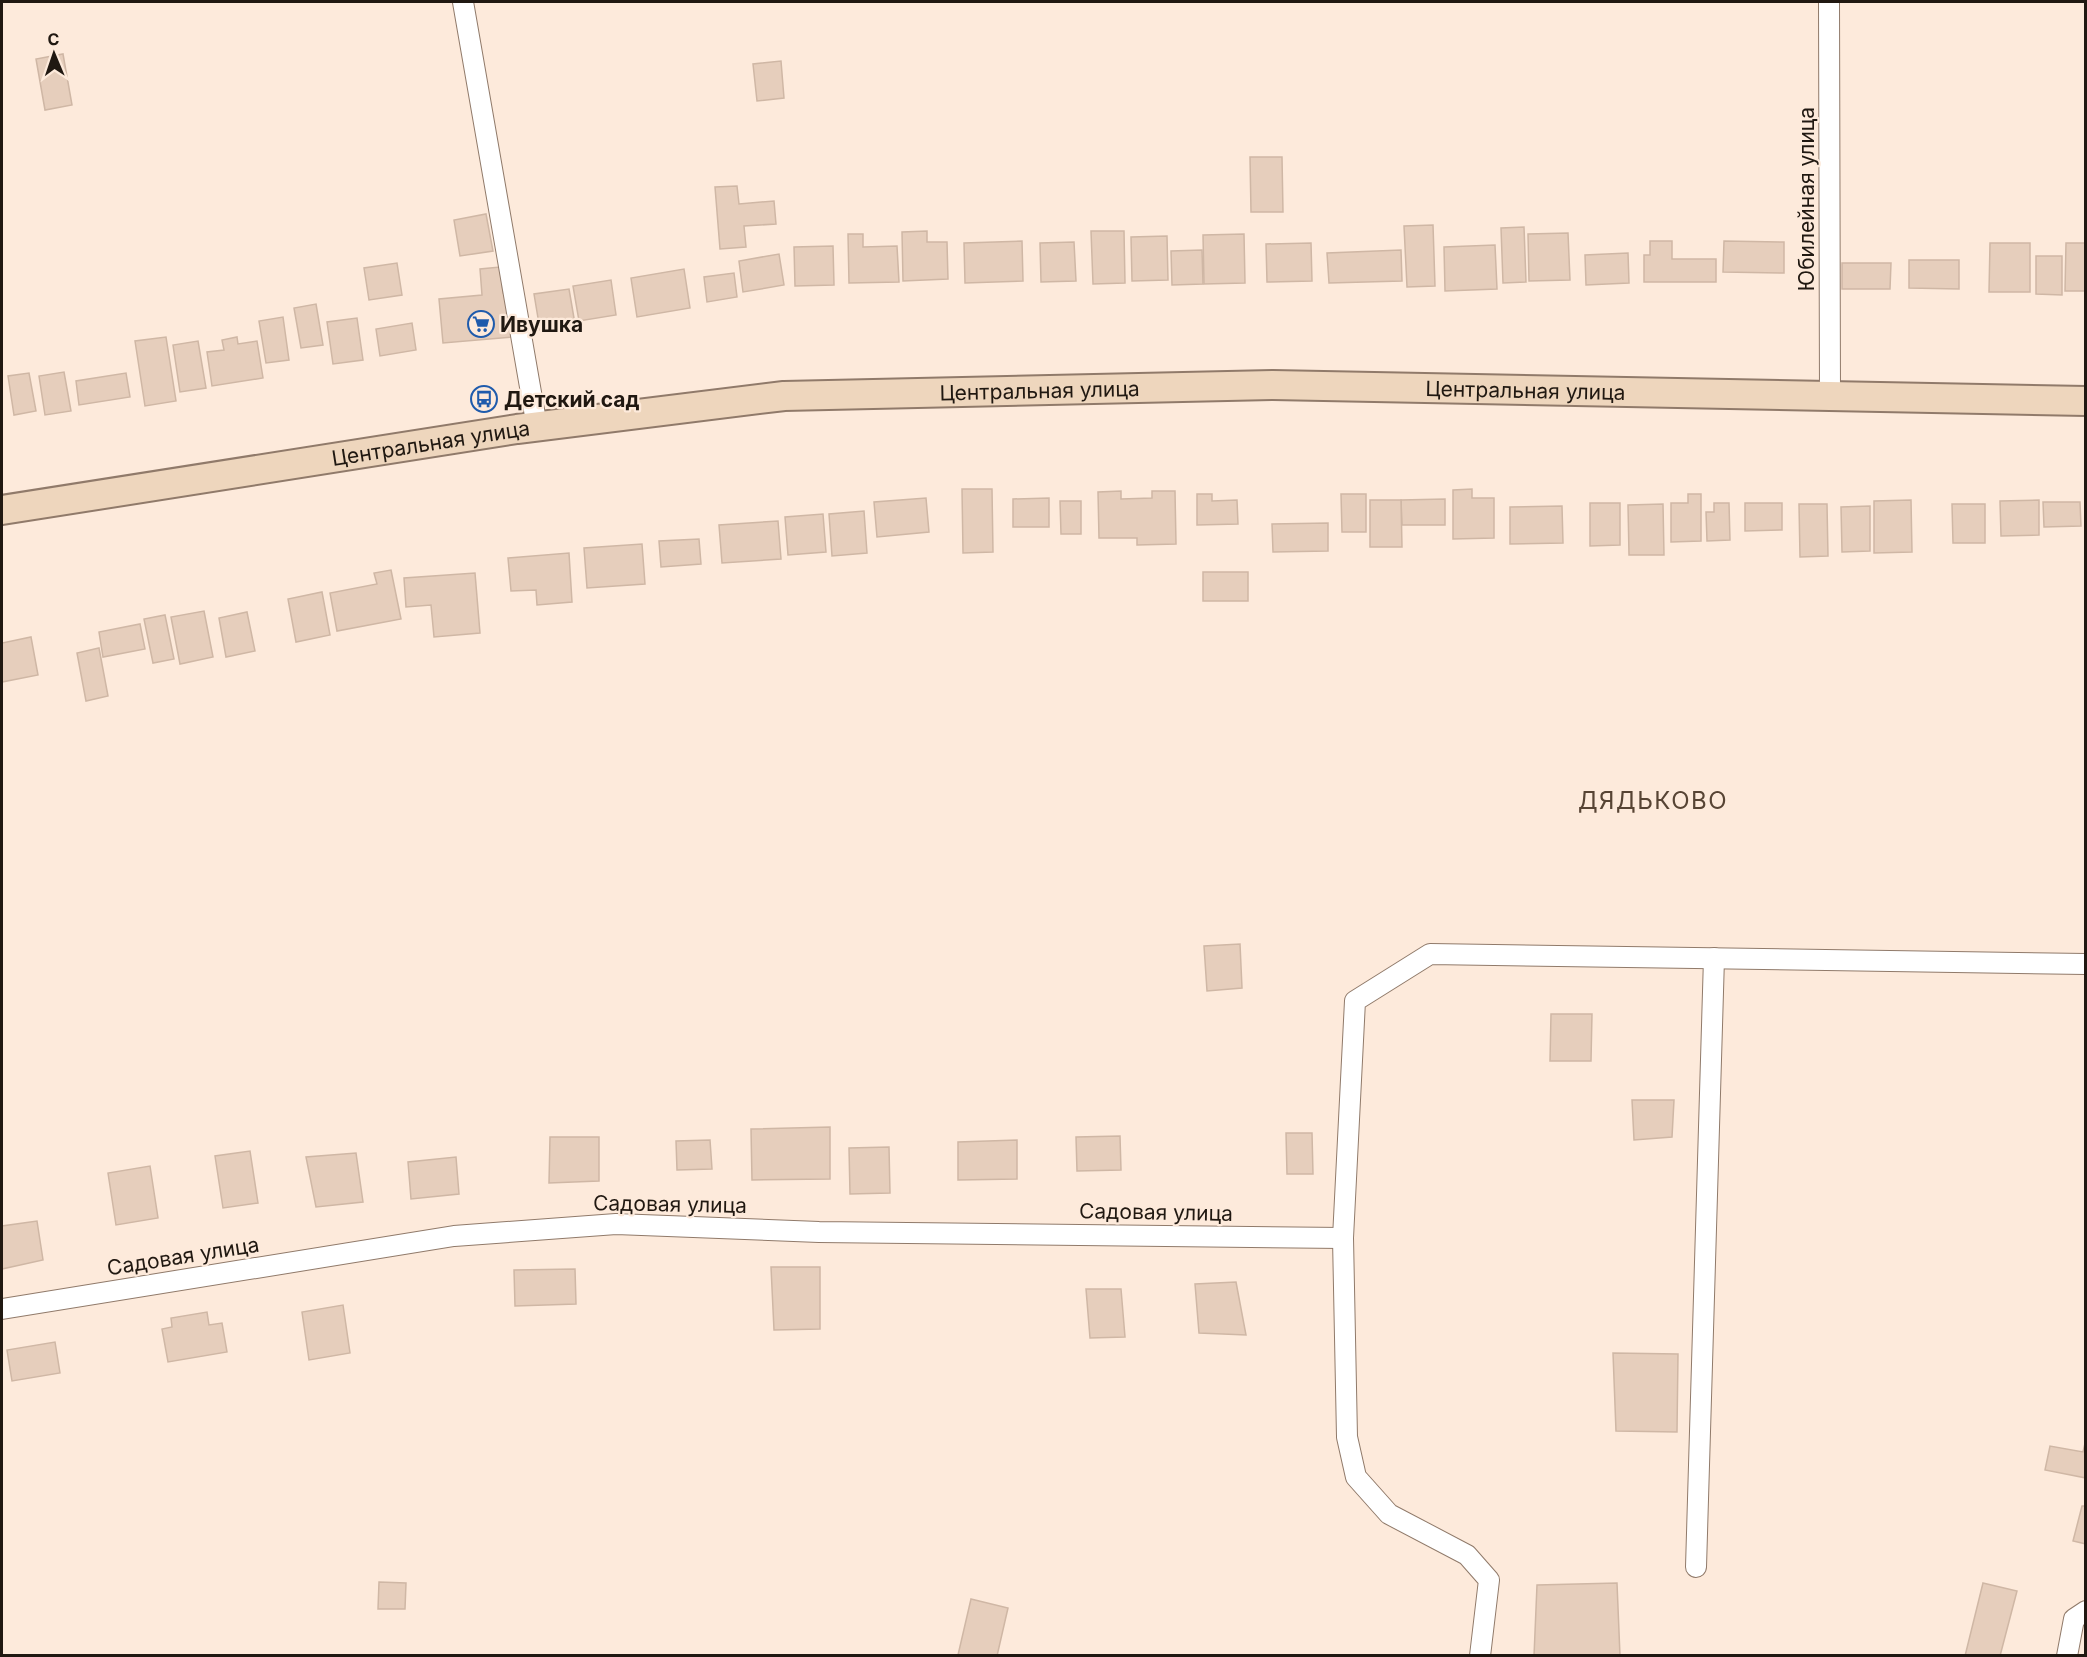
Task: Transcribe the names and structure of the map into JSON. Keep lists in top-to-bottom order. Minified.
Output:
{"streets":{"street":["Юбилейная улица","Центральная улица","Садовая улица"]},"crossings":[["Юбилейная улица","Центральная улица"]],"districts":["ДЯДЬКОВО"],"places":{"supermarket":["Ивушка"],"bus stop":["Детский сад"]},"north":"top"}
